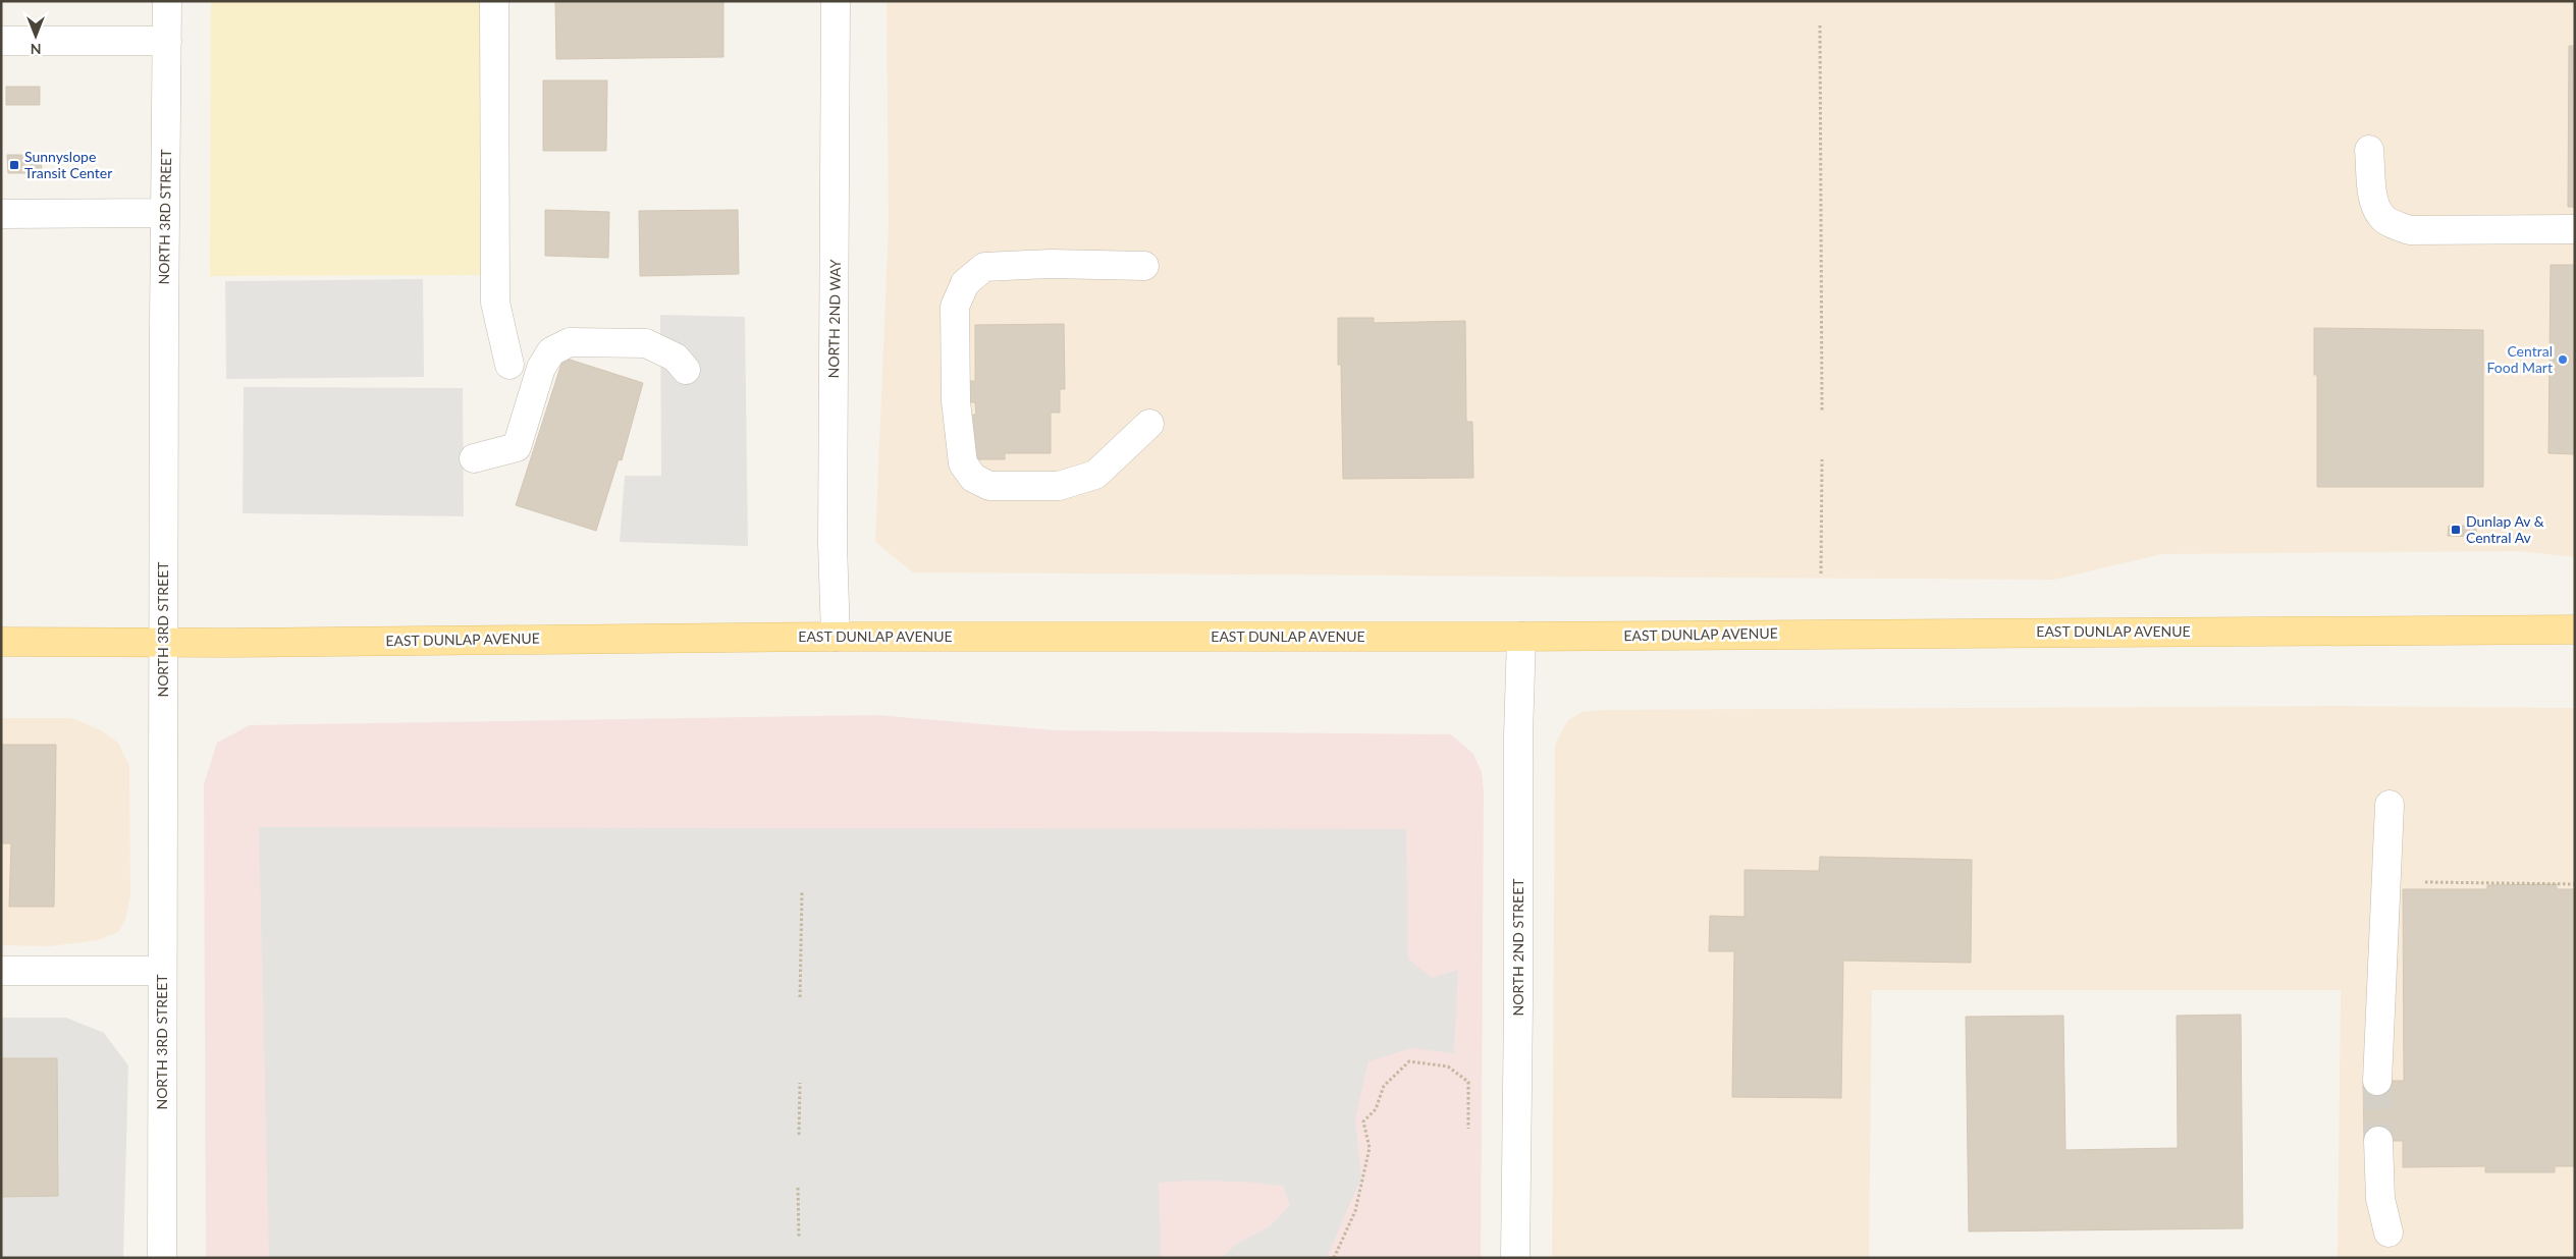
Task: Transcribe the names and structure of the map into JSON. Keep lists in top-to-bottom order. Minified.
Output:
{"streets":{"main road":["EAST DUNLAP AVENUE"],"street":["NORTH 3RD STREET","NORTH 2ND WAY","NORTH 2ND STREET"]},"crossings":[["NORTH 3RD STREET","EAST DUNLAP AVENUE"],["NORTH 2ND WAY","EAST DUNLAP AVENUE"],["EAST DUNLAP AVENUE","NORTH 2ND STREET"]],"places":{"transit":["Sunnyslope Transit Center","Dunlap Av & Central Av"],"other":["Central Food Mart"]},"north":"bottom"}
